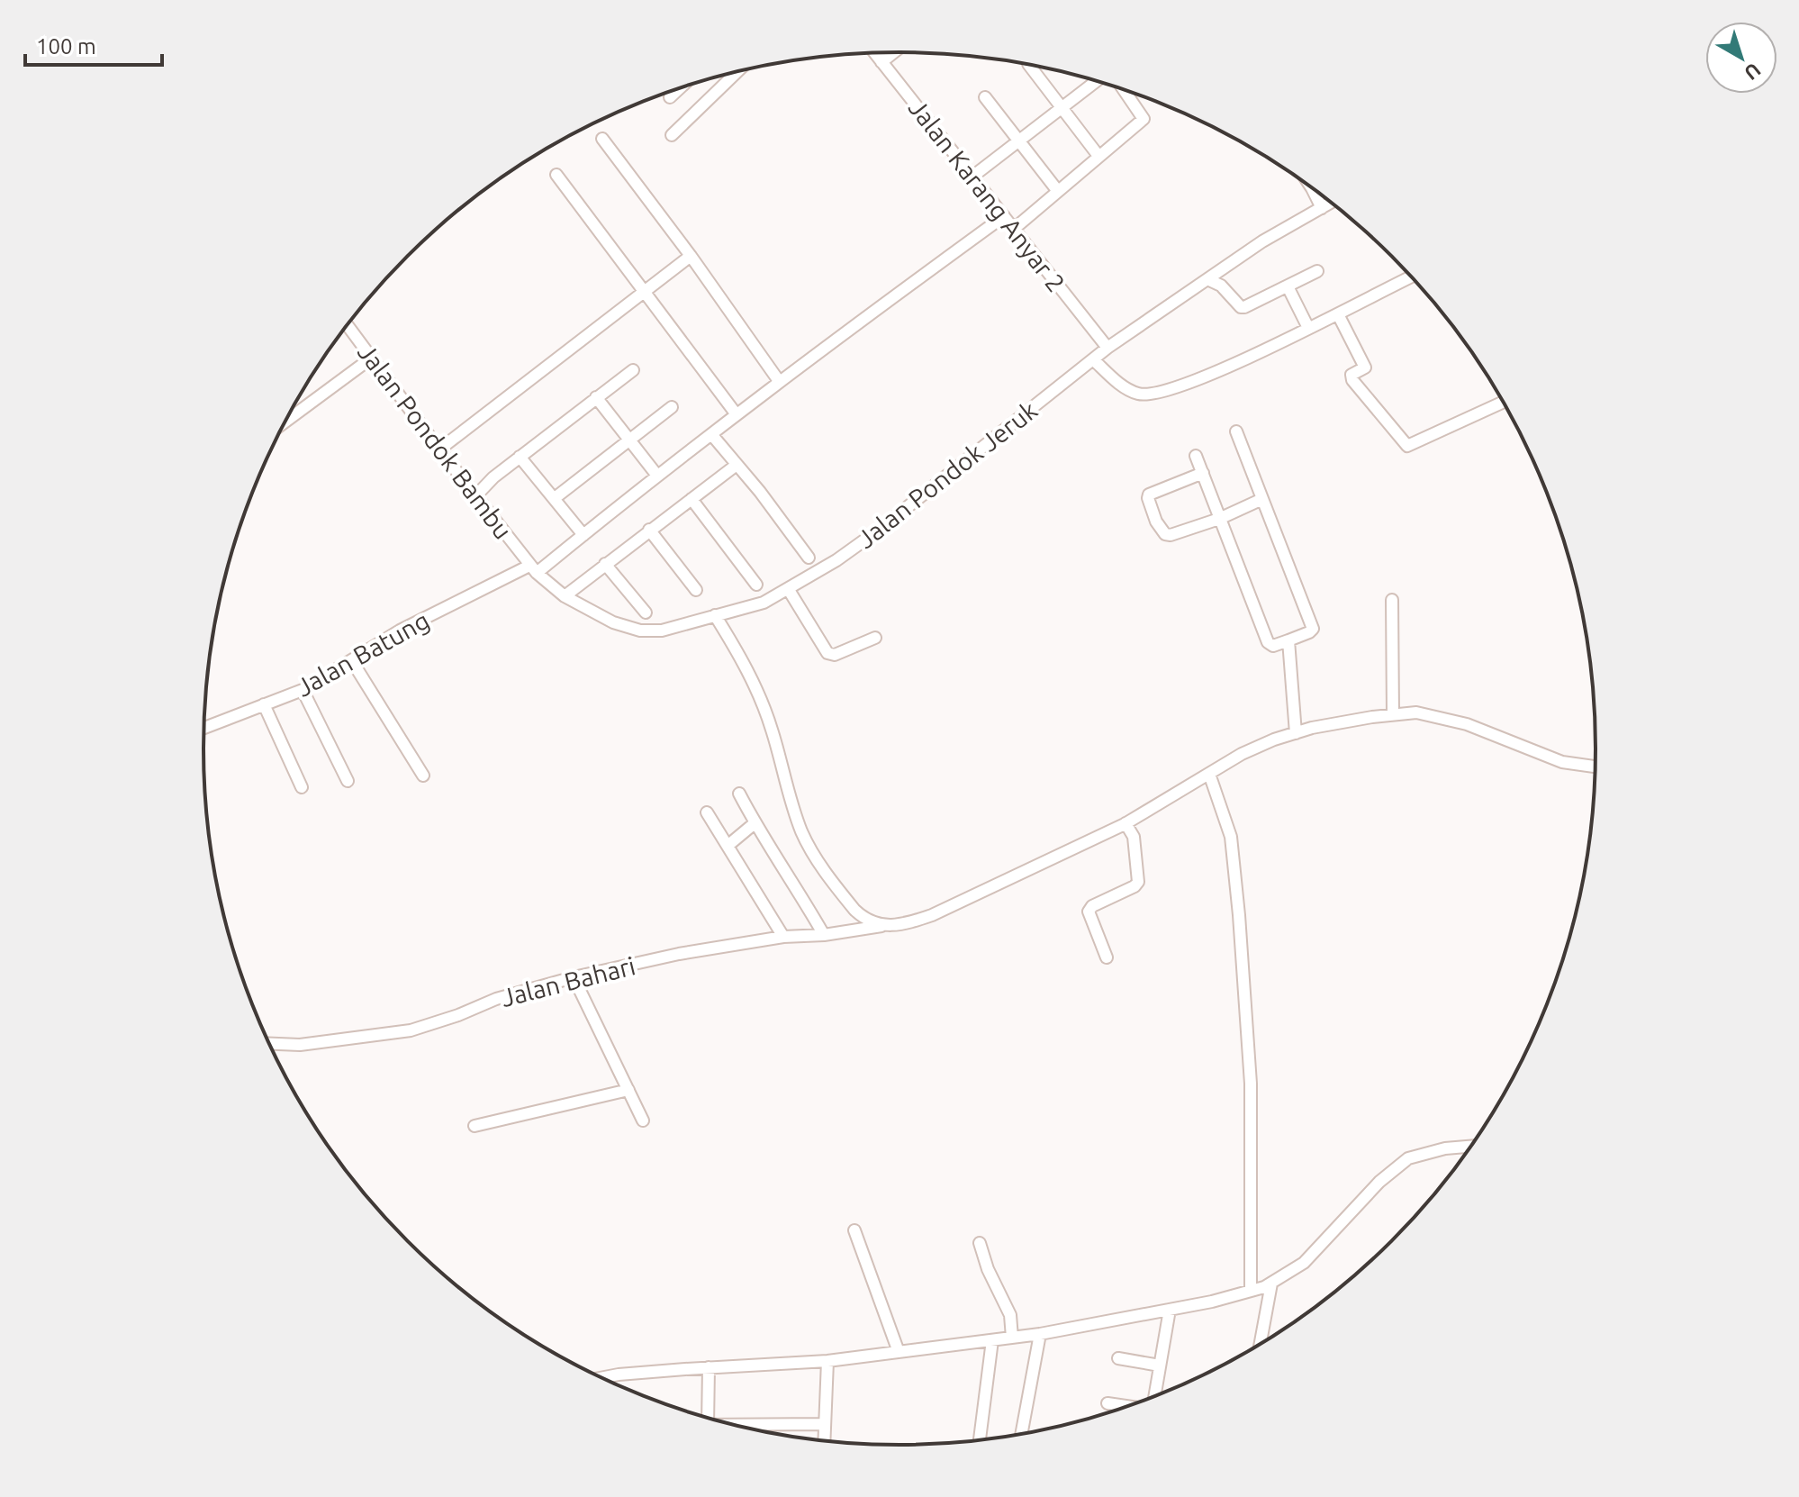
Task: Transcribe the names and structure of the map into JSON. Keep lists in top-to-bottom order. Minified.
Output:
{"streets":{"street":["Jalan Karang Anyar 2","Jalan Pondok Bambu","Jalan Pondok Jeruk","Jalan Batung","Jalan Bahari"]},"crossings":[["Jalan Karang Anyar 2","Jalan Pondok Jeruk"],["Jalan Karang Anyar 2","Jalan Batung"],["Jalan Pondok Bambu","Jalan Pondok Jeruk"],["Jalan Pondok Bambu","Jalan Batung"],["Jalan Pondok Jeruk","Jalan Batung"]],"scale_bar":"100 m","north":"bottom right"}
